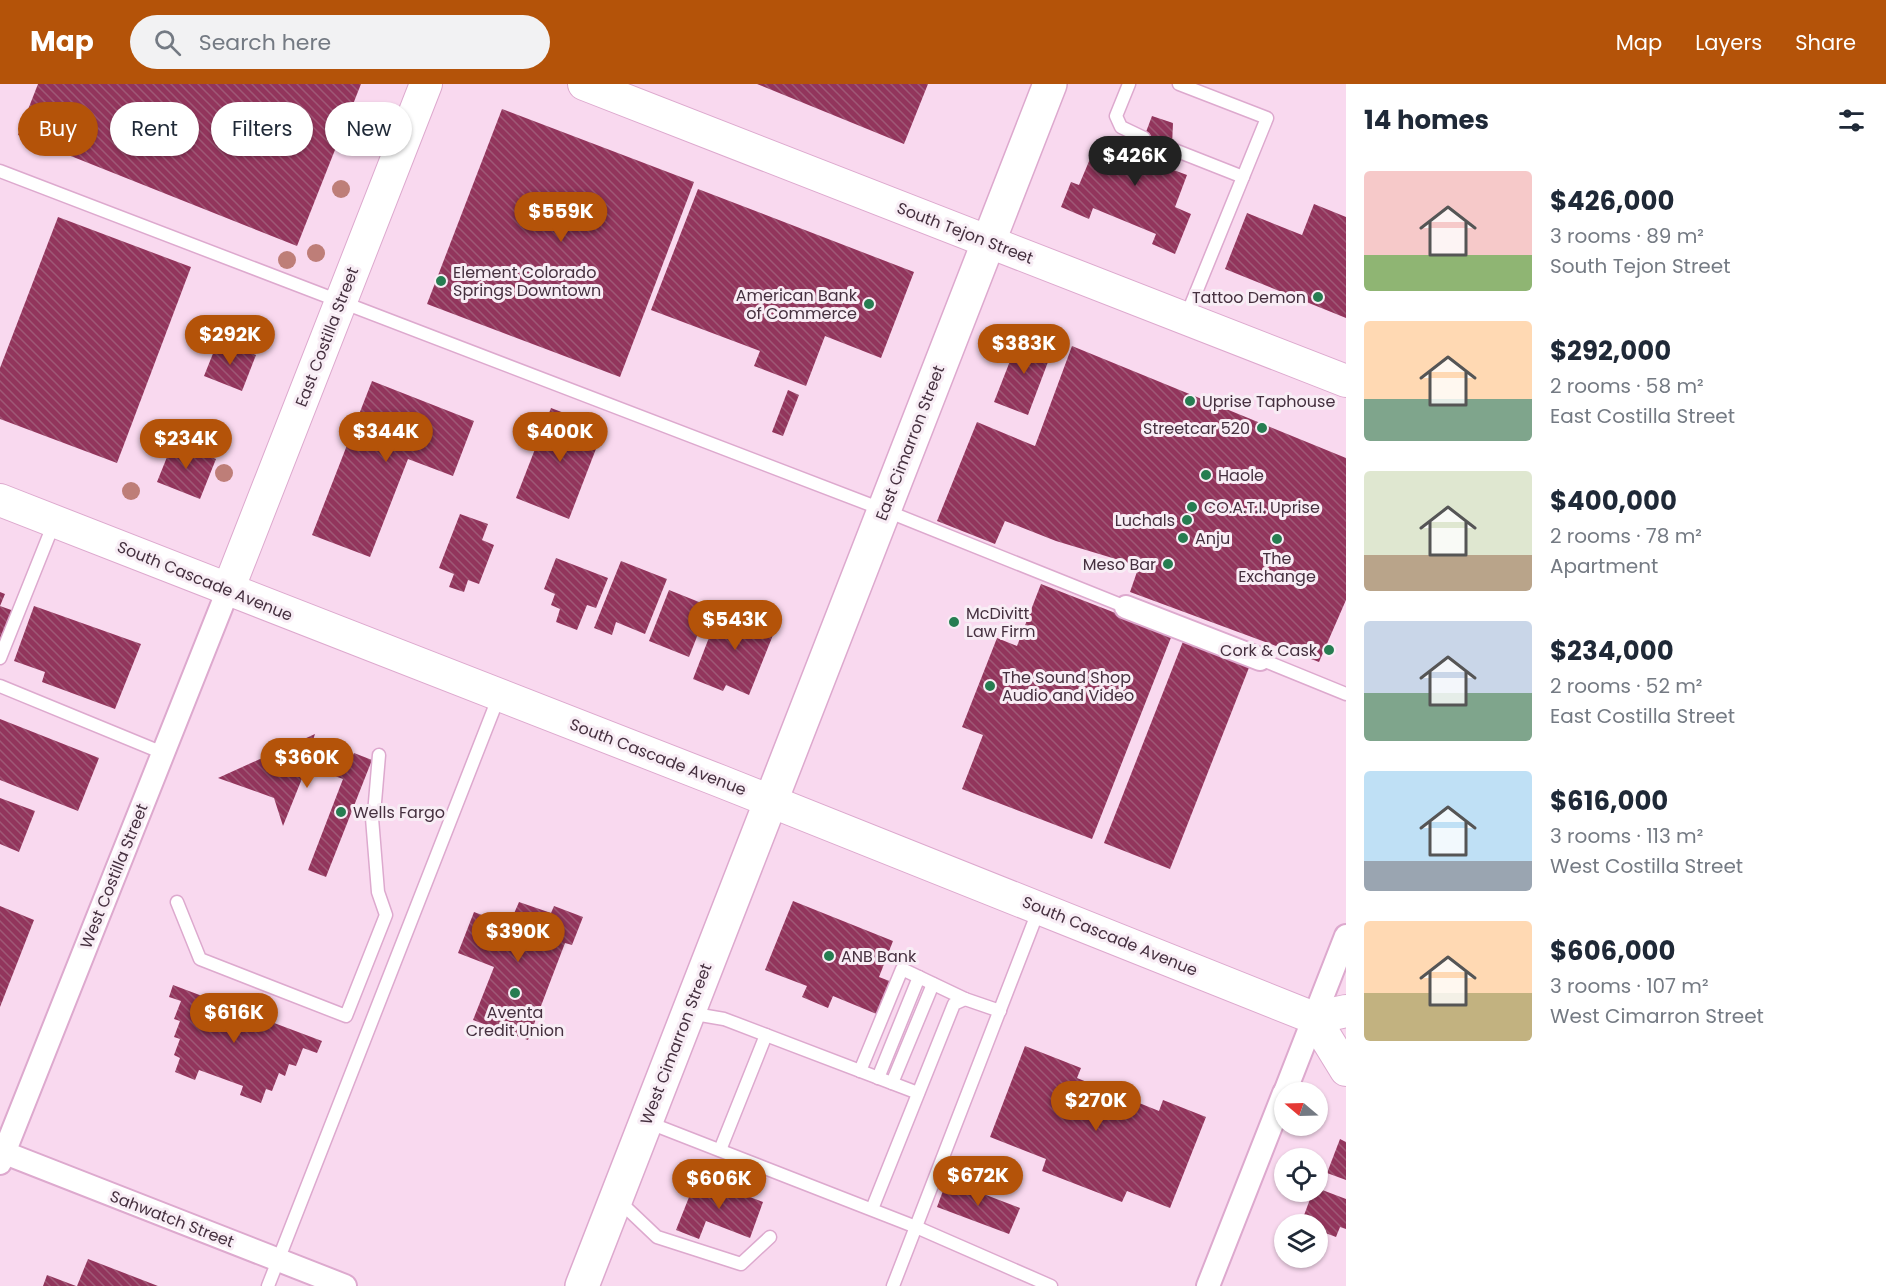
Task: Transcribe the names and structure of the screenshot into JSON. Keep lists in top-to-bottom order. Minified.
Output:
{"streets":{"main road":["East Cimarron Street","West Cimarron Street"],"street":["South Tejon Street","East Costilla Street","South Cascade Avenue","West Costilla Street","Sahwatch Street"]},"crossings":[["South Tejon Street","East Cimarron Street"],["East Costilla Street","South Cascade Avenue"],["East Costilla Street","West Costilla Street"],["East Cimarron Street","South Cascade Avenue"],["East Cimarron Street","West Cimarron Street"],["South Cascade Avenue","West Costilla Street"],["South Cascade Avenue","West Cimarron Street"],["West Costilla Street","Sahwatch Street"]],"places":["Element Colorado Springs Downtown","Tattoo Demon","American Bank of Commerce","Uprise Taphouse","Streetcar 520","Haole","CO.A.T.I. Uprise","Luchals","Anju","The Exchange","Meso Bar","McDivitt Law Firm","Cork & Cask","The Sound Shop Audio and Video","Wells Fargo","ANB Bank","Aventa Credit Union"],"north":"left","page":{"header":"Map","search":"Search here","nav":["Map","Layers","Share"],"heading":"14 homes","chip":["Buy","Rent","Filters","New"],"price":["$426K","$559K","$292K","$383K","$344K","$400K","$234K","$543K","$360K","$390K","$616K","$270K","$672K","$606K"],"list":[{"name":"$426,000","note":"3 rooms · 89 m² · South Tejon Street"},{"name":"$292,000","note":"2 rooms · 58 m² · East Costilla Street"},{"name":"$400,000","note":"2 rooms · 78 m² · Apartment"},{"name":"$234,000","note":"2 rooms · 52 m² · East Costilla Street"},{"name":"$616,000","note":"3 rooms · 113 m² · West Costilla Street"},{"name":"$606,000","note":"3 rooms · 107 m² · West Cimarron Street"}]}}
